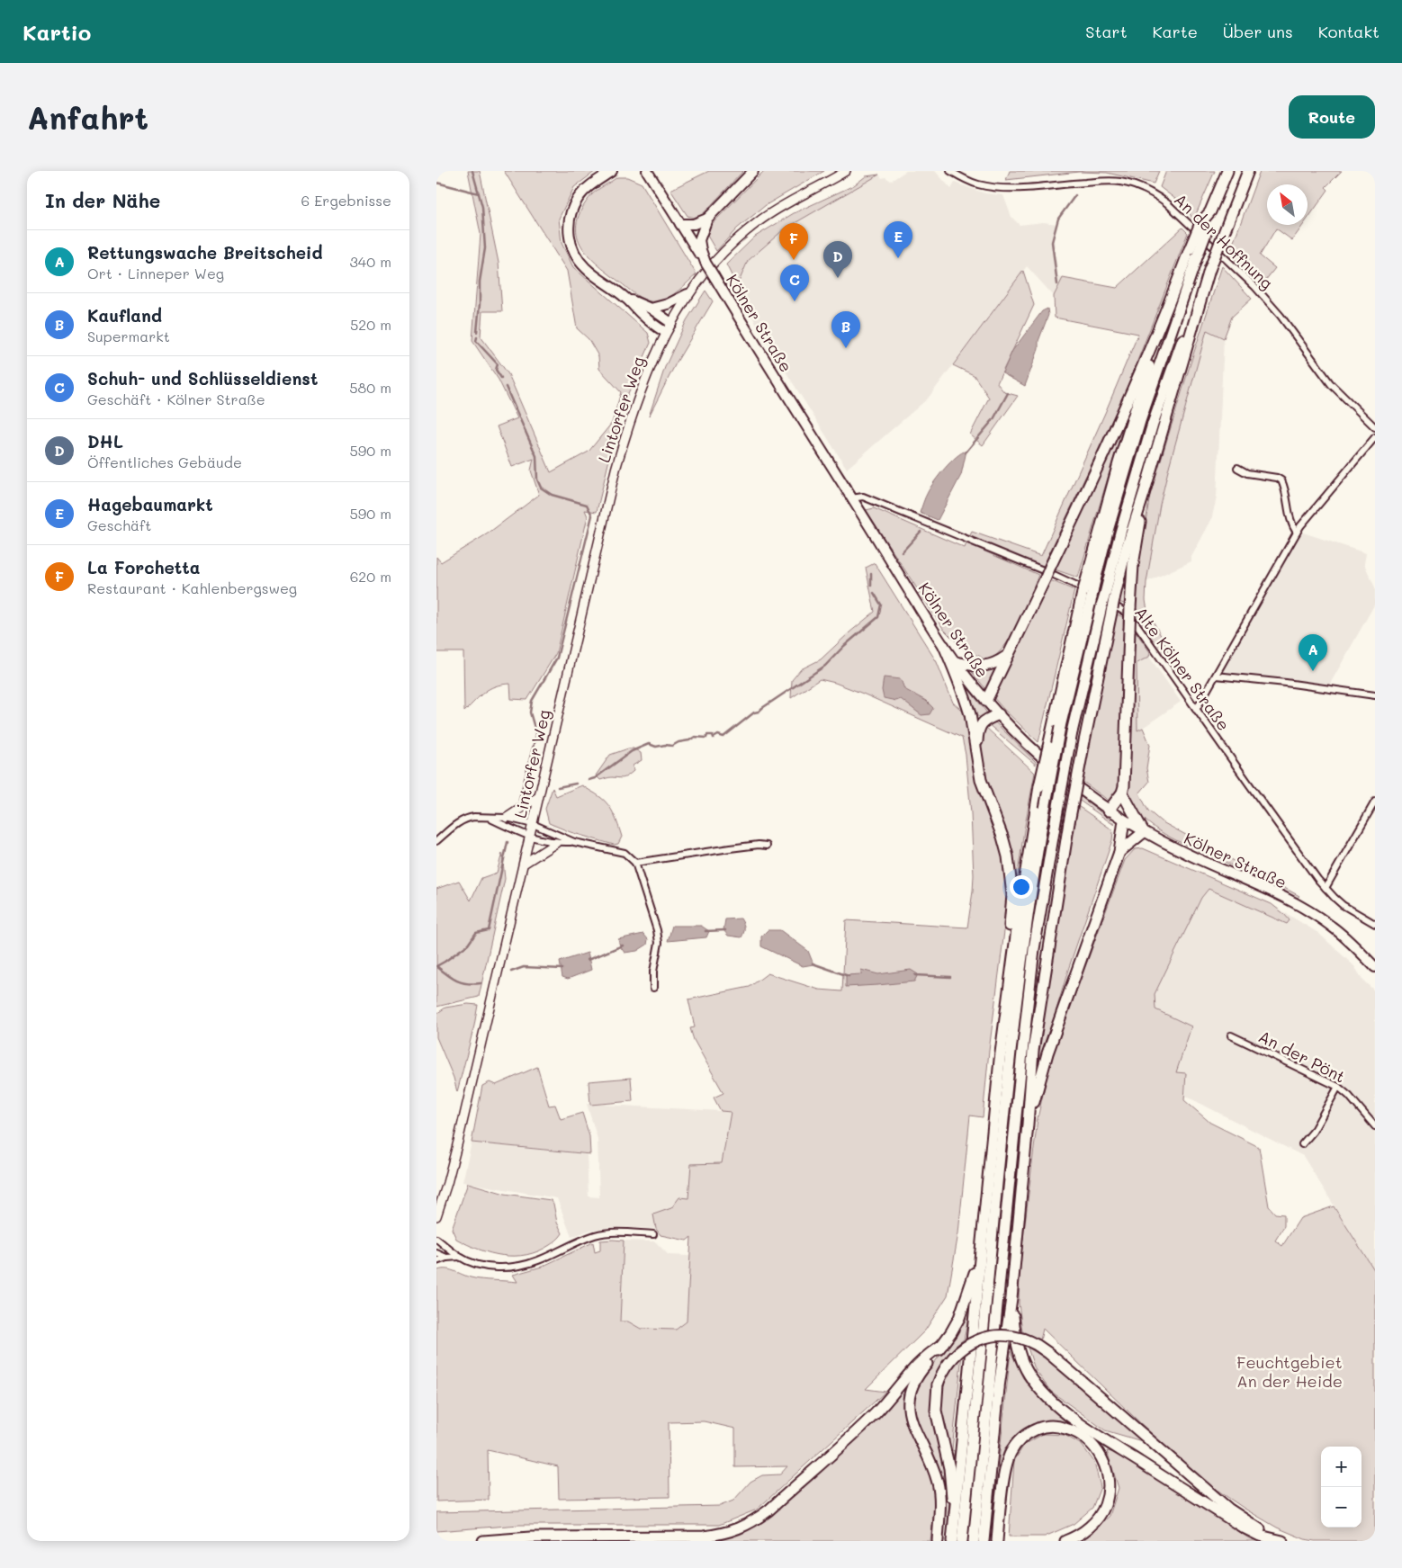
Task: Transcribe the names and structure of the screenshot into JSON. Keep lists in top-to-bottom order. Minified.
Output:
{"streets":{"main road":["Kölner Straße","Lintorfer Weg"],"street":["An der Hoffnung","Alte Kölner Straße","An der Pönt"]},"crossings":[["Kölner Straße","Alte Kölner Straße"]],"parks":["Feuchtgebiet An der Heide"],"north":"top left","page":{"header":"Kartio","nav":["Start","Karte","Über uns","Kontakt"],"buttons":"Route","title":"Anfahrt","heading":["In der Nähe","6 Ergebnisse"],"pins":["E","F","D","C","B","A"],"list":[{"mark":"A","name":"Rettungswache Breitscheid","note":"Ort · Linneper Weg","value":"340 m"},{"mark":"B","name":"Kaufland","note":"Supermarkt","value":"520 m"},{"mark":"C","name":"Schuh- und Schlüsseldienst","note":"Geschäft · Kölner Straße","value":"580 m"},{"mark":"D","name":"DHL","note":"Öffentliches Gebäude","value":"590 m"},{"mark":"E","name":"Hagebaumarkt","note":"Geschäft","value":"590 m"},{"mark":"F","name":"La Forchetta","note":"Restaurant · Kahlenbergsweg","value":"620 m"}],"map_buttons":["+","−"]}}
